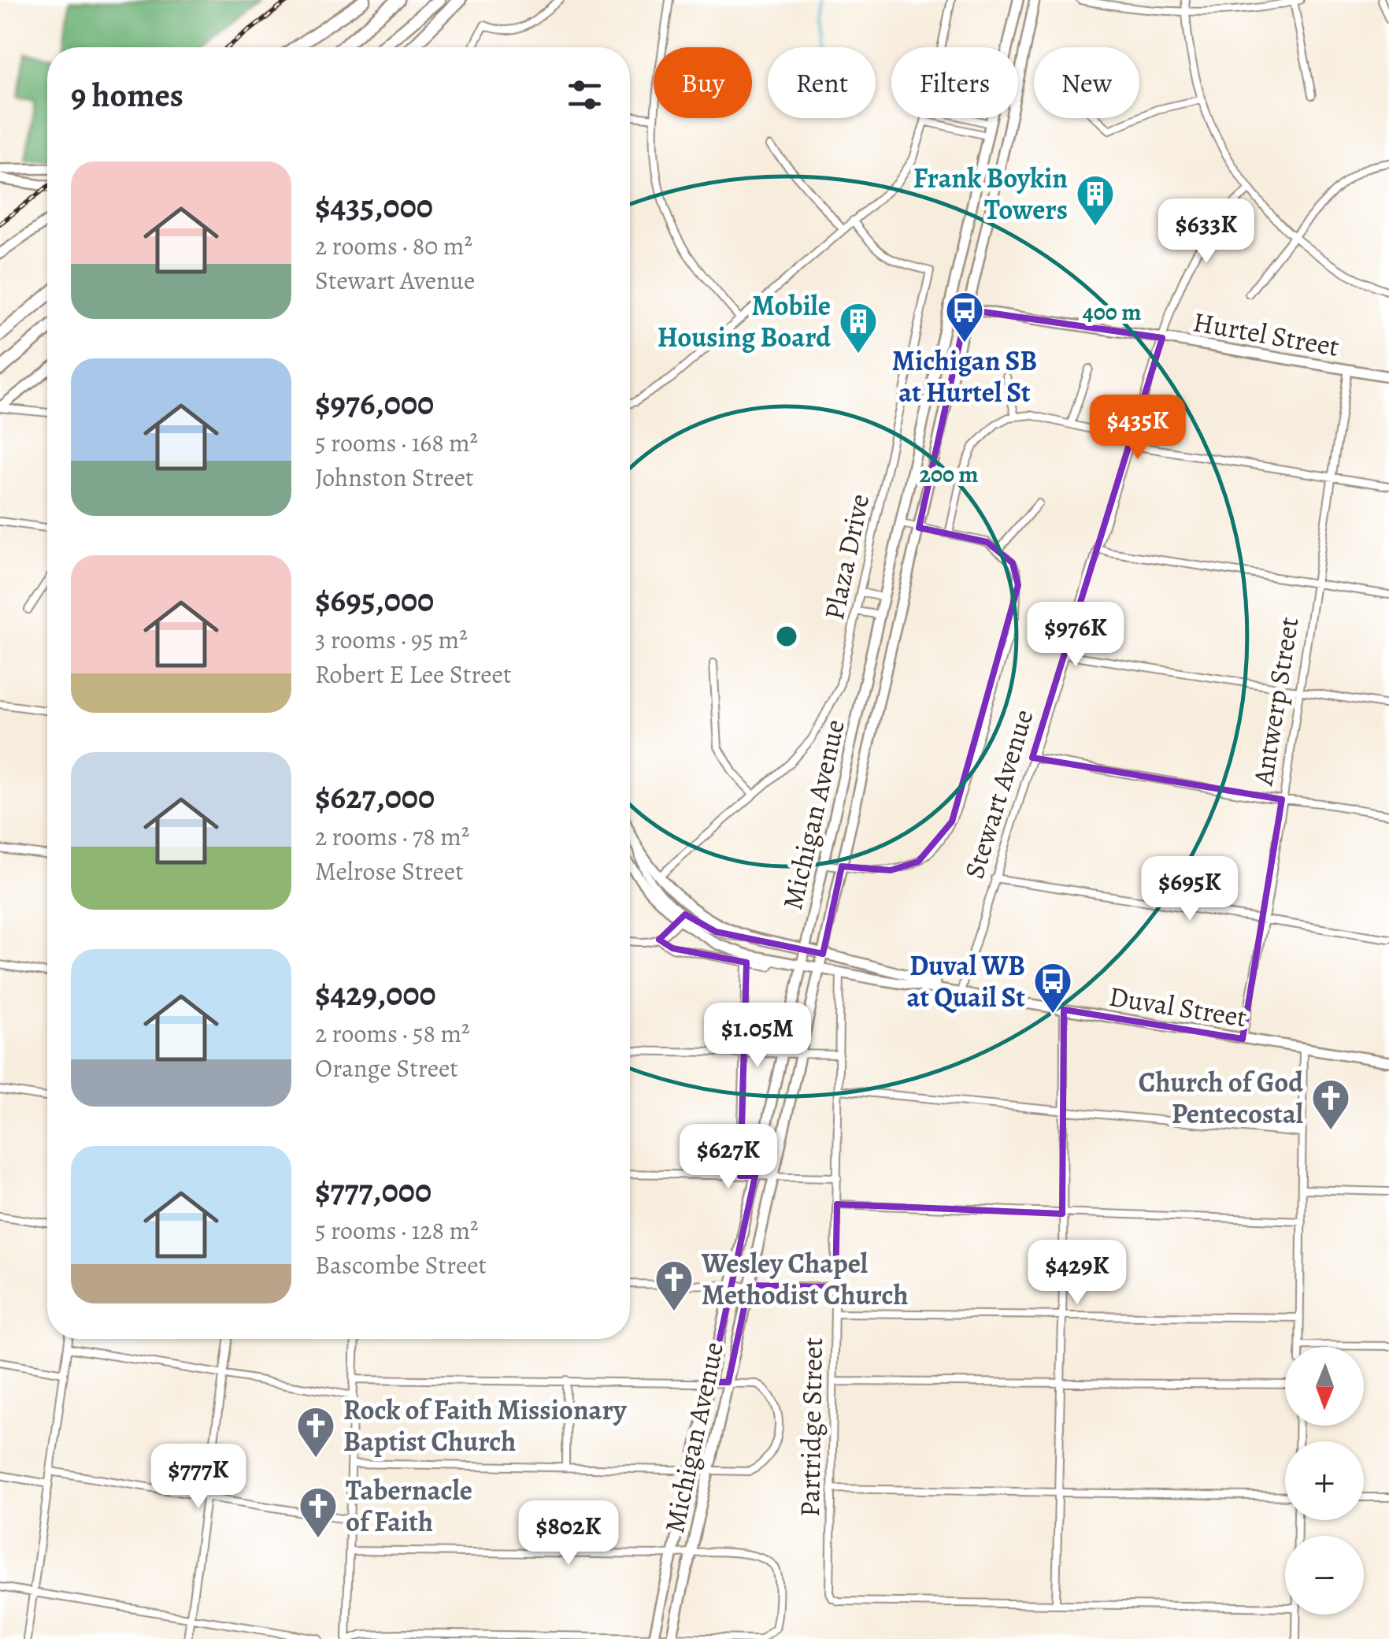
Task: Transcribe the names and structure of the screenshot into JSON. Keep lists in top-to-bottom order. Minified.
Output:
{"streets":{"main road":["Hurtel Street","Michigan Avenue","Duval Street"],"street":["Plaza Drive","Antwerp Street","Stewart Avenue","Partridge Street"]},"crossings":[["Hurtel Street","Antwerp Street"],["Hurtel Street","Stewart Avenue"],["Hurtel Street","Michigan Avenue"],["Plaza Drive","Duval Street"],["Antwerp Street","Duval Street"],["Stewart Avenue","Duval Street"],["Michigan Avenue","Duval Street"],["Duval Street","Partridge Street"]],"places":{"building":["Frank Boykin Towers","Mobile Housing Board"],"bus stop":["Michigan SB at Hurtel St","Duval WB at Quail St"],"church":["Church of God Pentecostal","Wesley Chapel Methodist Church","Rock of Faith Missionary Baptist Church","Tabernacle of Faith"]},"north":"bottom","page":{"chip":["Buy","Rent","Filters","New"],"heading":"9 homes","list":[{"name":"$435,000","note":"2 rooms · 80 m² · Stewart Avenue"},{"name":"$976,000","note":"5 rooms · 168 m² · Johnston Street"},{"name":"$695,000","note":"3 rooms · 95 m² · Robert E Lee Street"},{"name":"$627,000","note":"2 rooms · 78 m² · Melrose Street"},{"name":"$429,000","note":"2 rooms · 58 m² · Orange Street"},{"name":"$777,000","note":"5 rooms · 128 m² · Bascombe Street"}],"price":["$633K","$435K","$976K","$695K","$1.05M","$627K","$429K","$777K","$802K"],"map_buttons":["+","−"]},"rings":["400 m","200 m"]}
